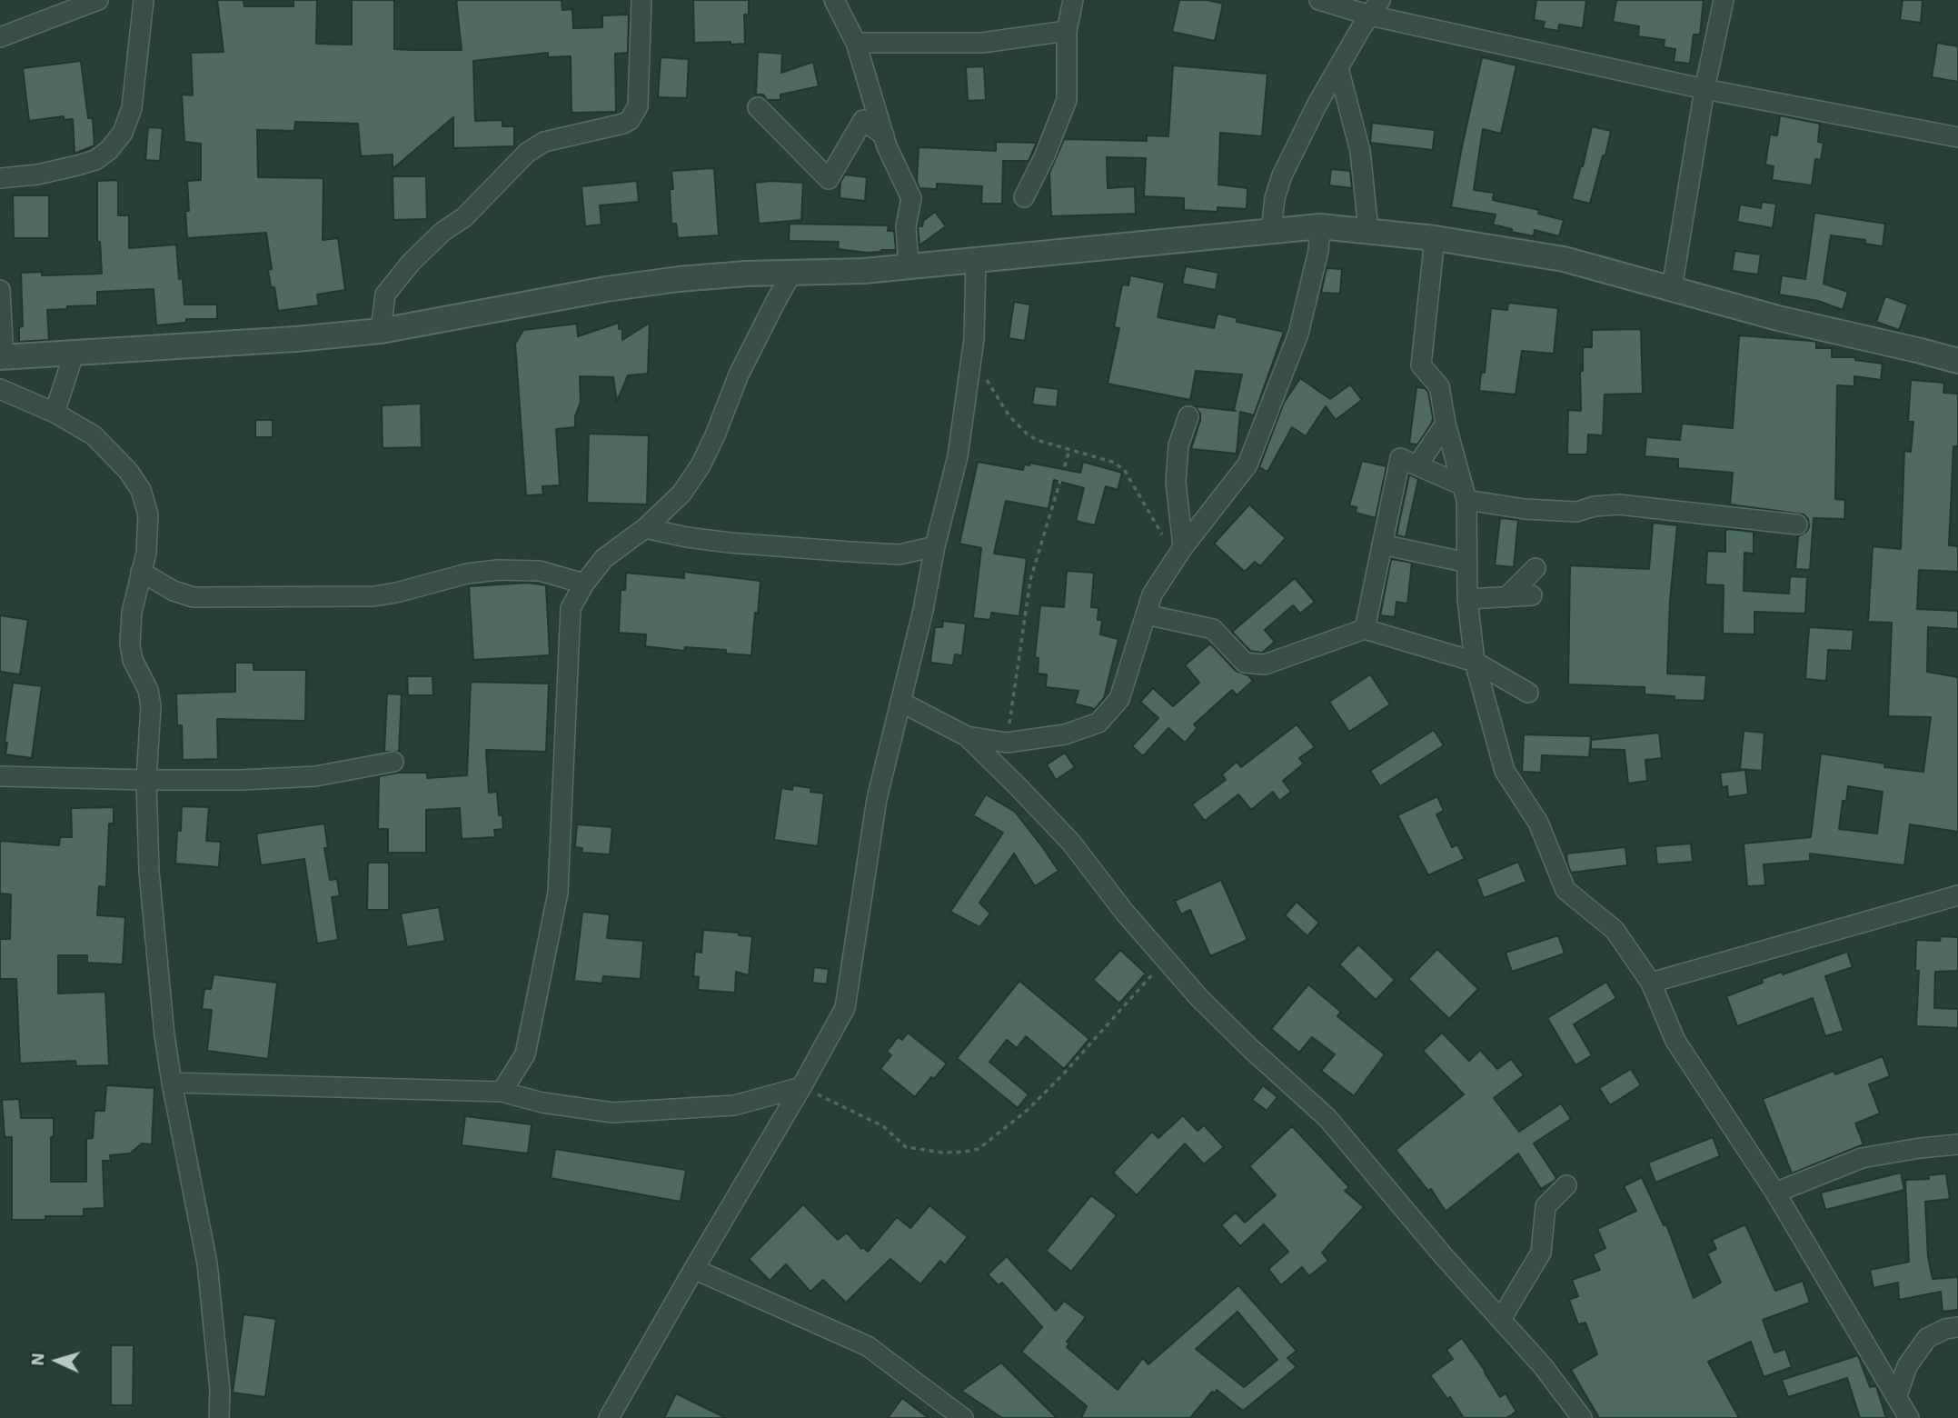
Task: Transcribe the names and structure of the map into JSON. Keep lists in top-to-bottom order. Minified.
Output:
{"north":"left"}
